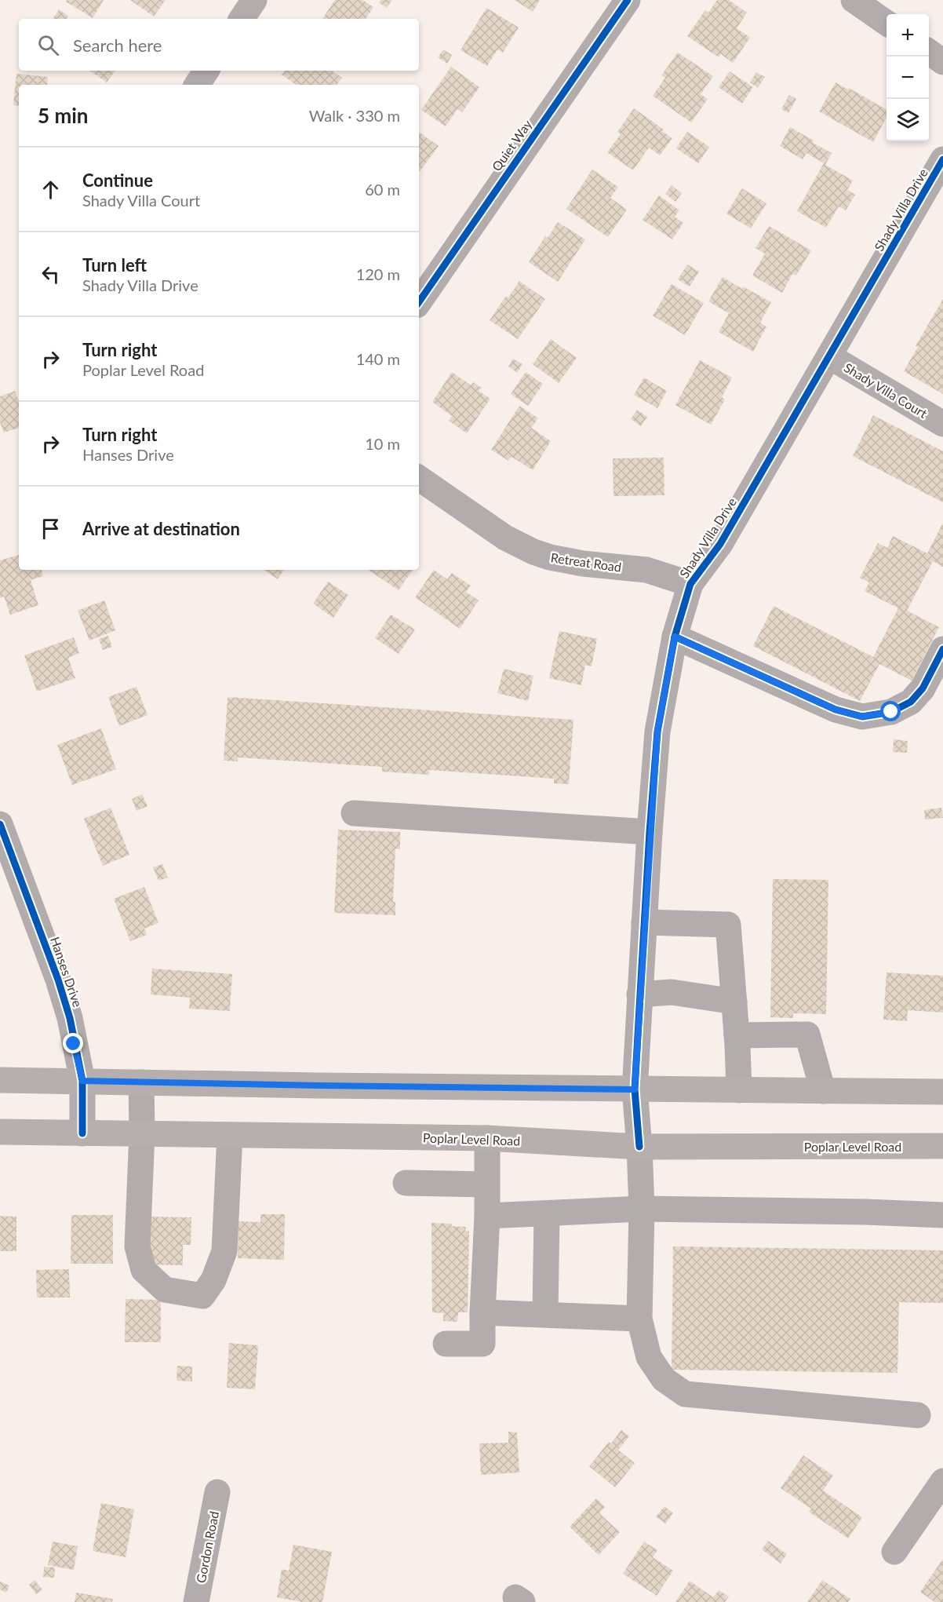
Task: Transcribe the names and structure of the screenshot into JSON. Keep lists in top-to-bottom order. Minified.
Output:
{"streets":{"main road":["Poplar Level Road"],"street":["Quiet Way","Shady Villa Drive","Shady Villa Court","Retreat Road","Hanses Drive","Gordon Road"]},"crossings":[["Shady Villa Drive","Shady Villa Court"],["Shady Villa Drive","Retreat Road"],["Shady Villa Drive","Poplar Level Road"],["Hanses Drive","Poplar Level Road"]],"page":{"map_buttons":["+","−"],"search":"Search here","heading":["5 min","Walk · 330 m"],"list":[["Continue","Shady Villa Court","60 m"],["Turn left","Shady Villa Drive","120 m"],["Turn right","Poplar Level Road","140 m"],["Turn right","Hanses Drive","10 m"],"Arrive at destination"]}}
